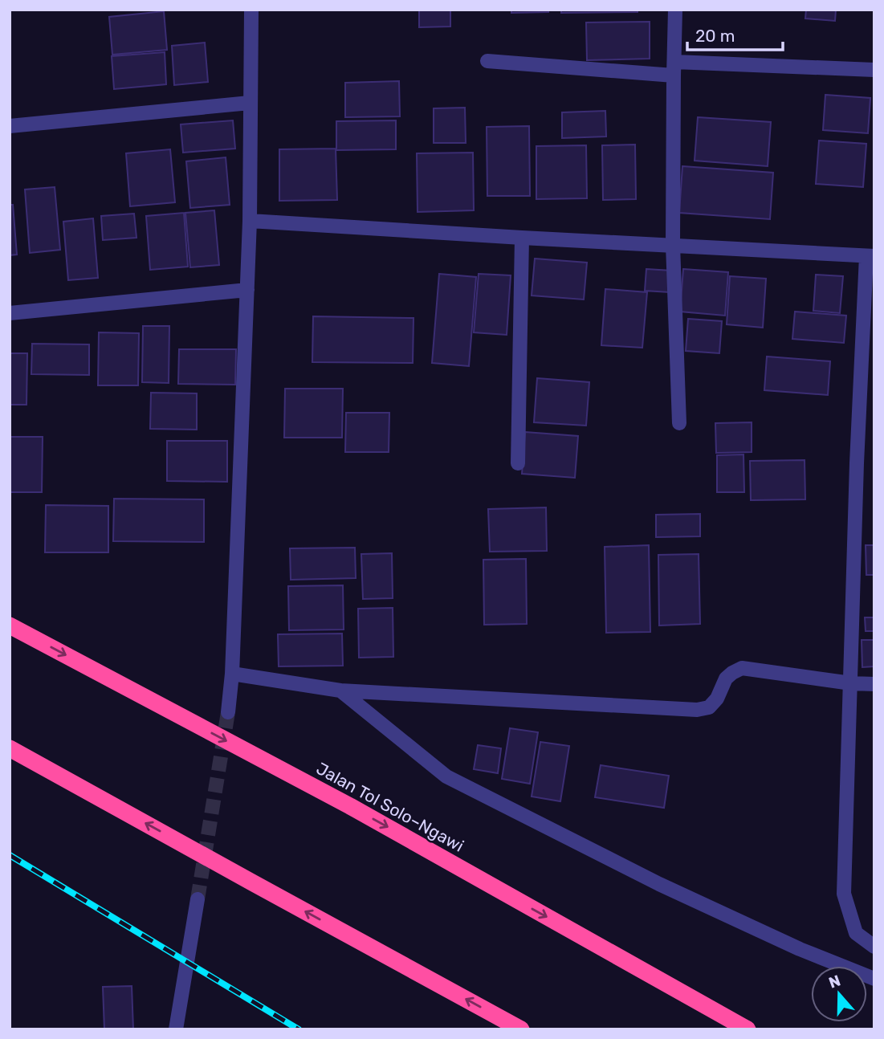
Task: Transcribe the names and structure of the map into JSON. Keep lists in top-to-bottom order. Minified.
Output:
{"streets":{"highway":["Jalan Tol Solo–Ngawi"]},"scale_bar":"20 m","north":"top"}
